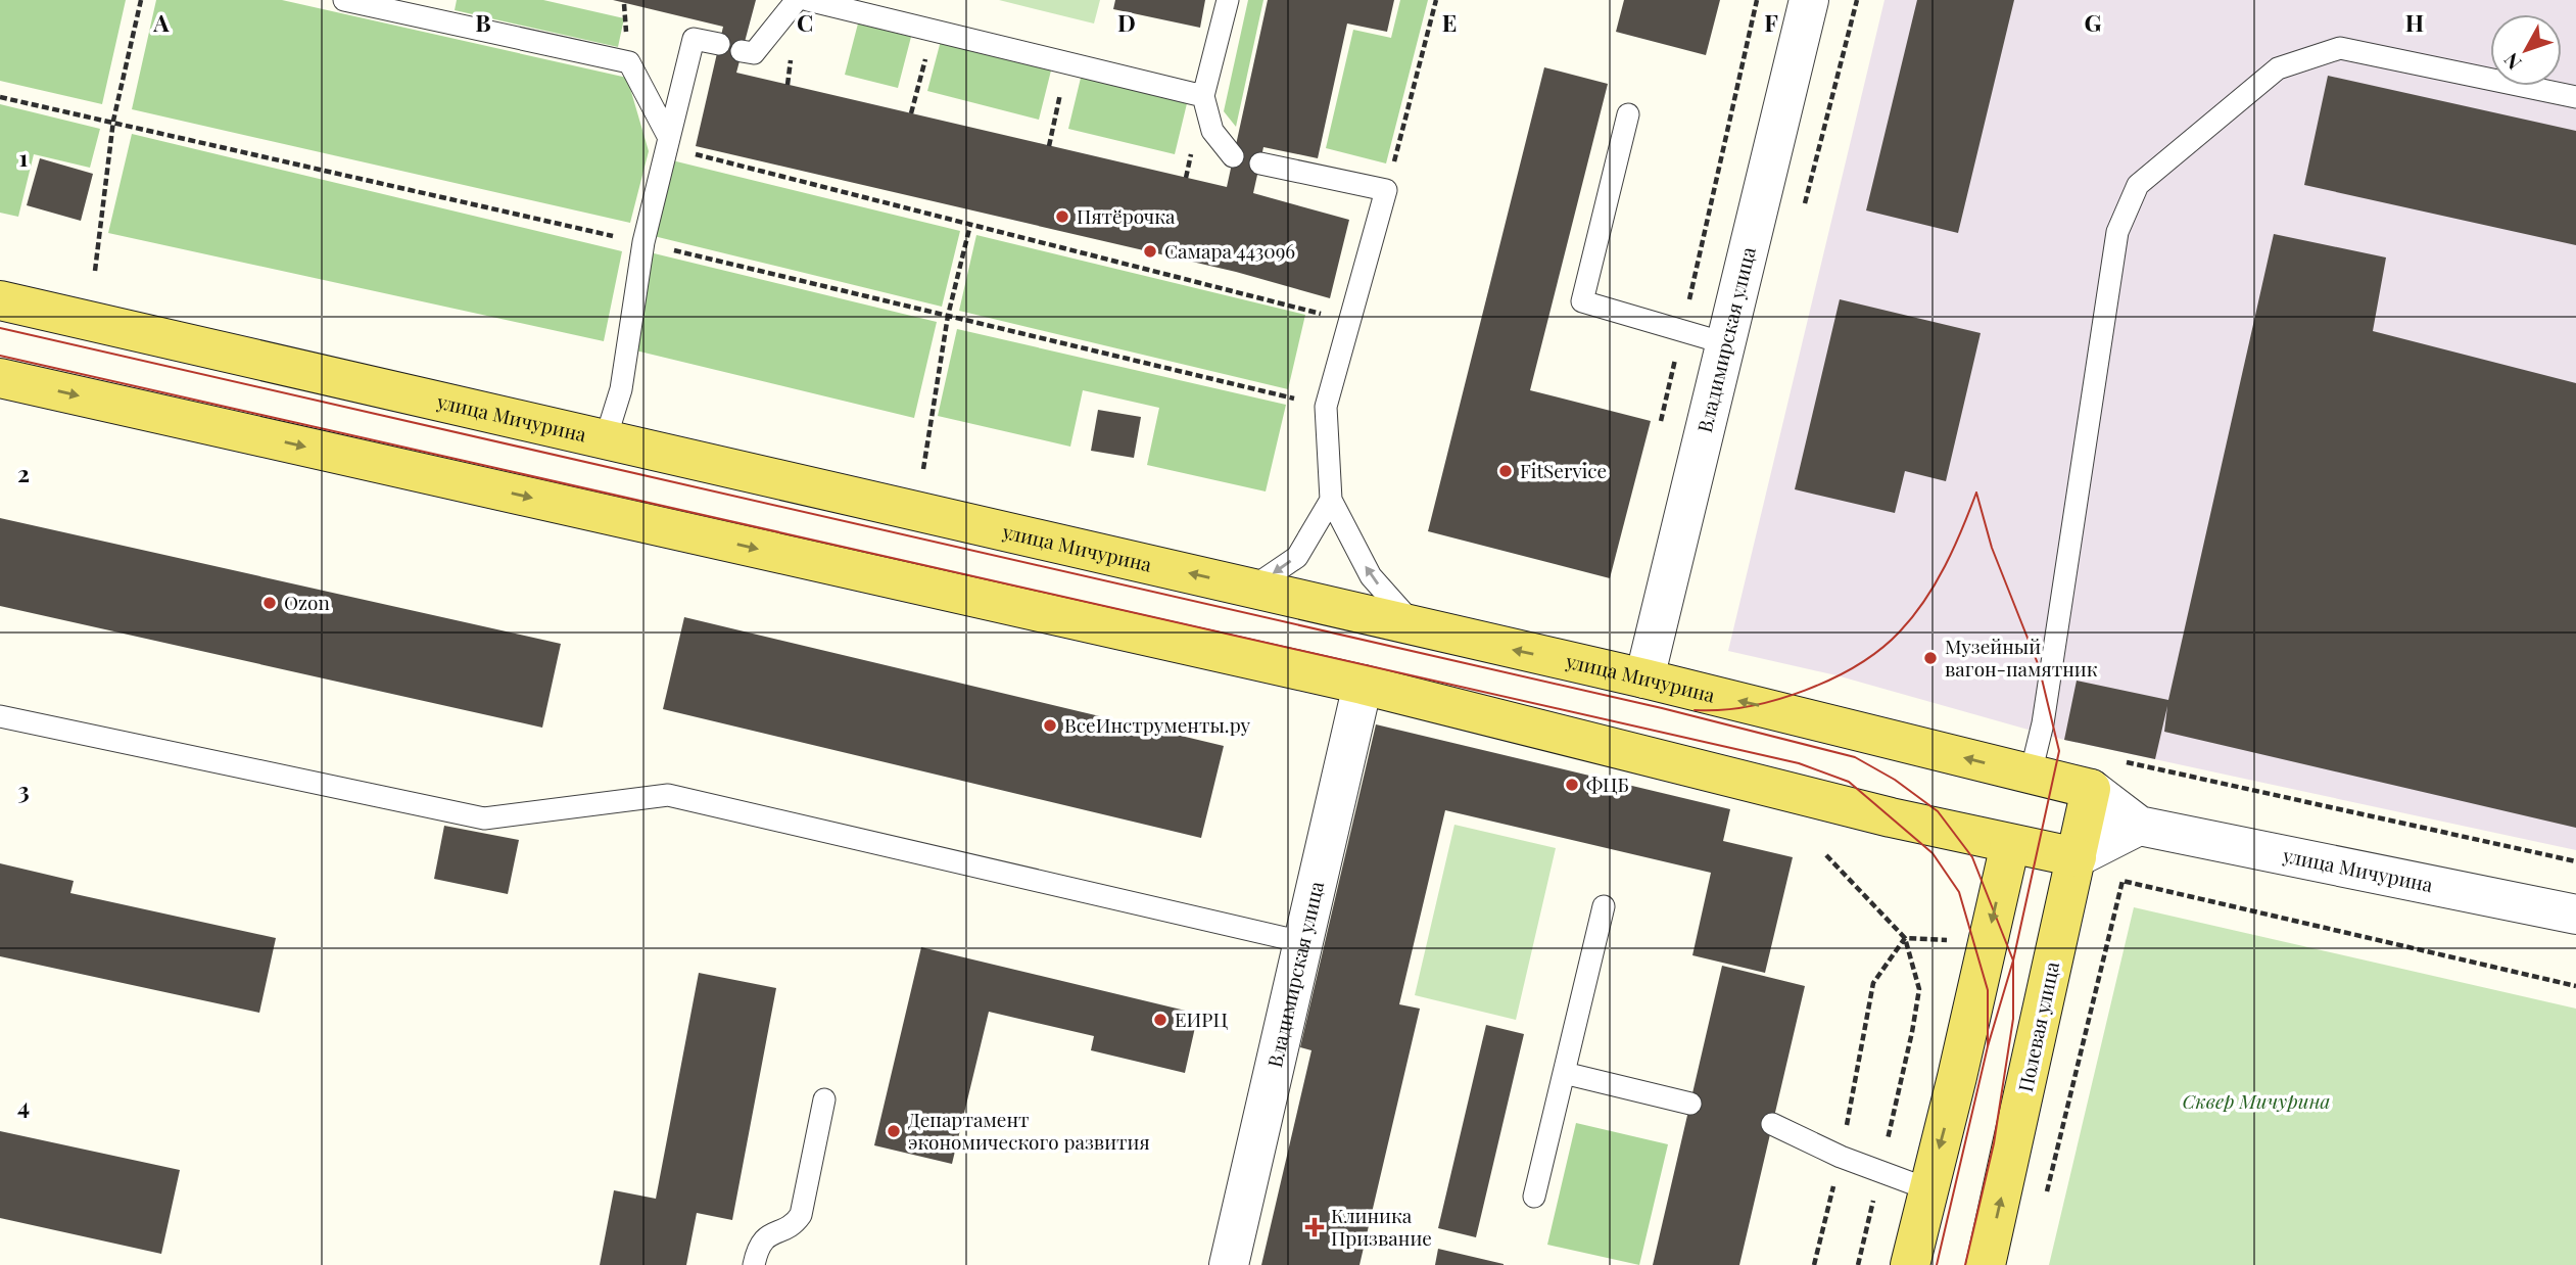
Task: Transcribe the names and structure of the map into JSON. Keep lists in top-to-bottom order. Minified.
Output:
{"streets":{"main road":["улица Мичурина","Полевая улица"],"street":["Владимирская улица"]},"crossings":[["Владимирская улица","улица Мичурина"],["улица Мичурина","Полевая улица"]],"parks":["Сквер Мичурина"],"places":{"other":["Пятёрочка","Самара 443096","FitService","Ozon","Музейный вагон-памятник","ВсеИнструменты.ру","ФЦБ","ЕИРЦ","Департамент экономического развития"],"health":["Клиника Призвание"]},"north":"bottom left","grid":{"columns":["A","B","C","D","E","F","G","H"],"rows":["1","2","3","4"]}}
